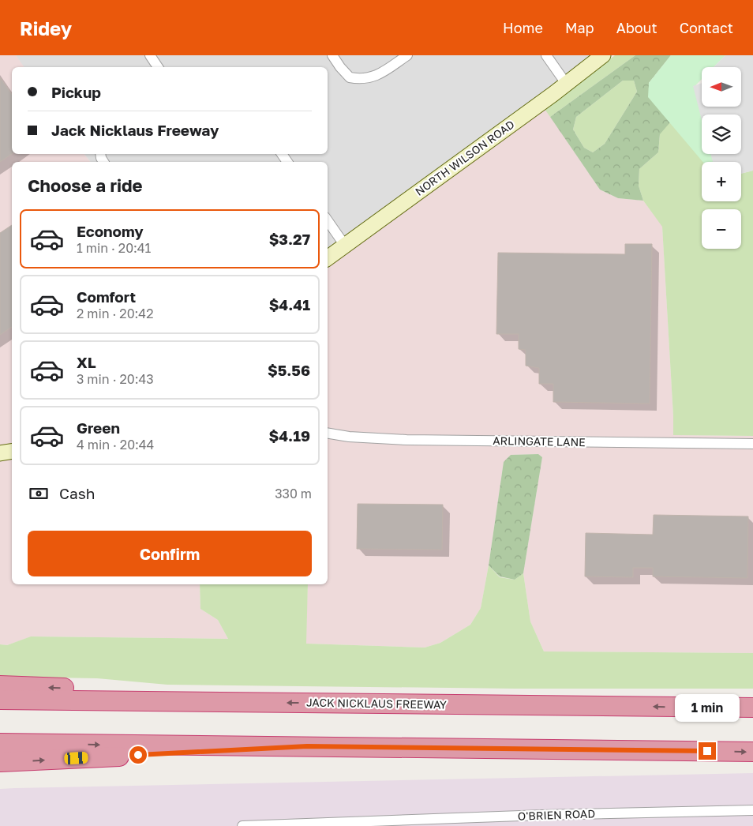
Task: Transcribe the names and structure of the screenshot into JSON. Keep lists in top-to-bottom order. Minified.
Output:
{"streets":{"highway":["JACK NICKLAUS FREEWAY"],"main road":["NORTH WILSON ROAD"],"street":["ARLINGATE LANE","O'BRIEN ROAD"]},"north":"left","page":{"header":"Ridey","nav":["Home","Map","About","Contact"],"map_buttons":["+","−"],"banner":["Pickup","Jack Nicklaus Freeway"],"heading":"Choose a ride","list":[{"name":"Economy","note":"1 min · 20:41","value":"$3.27"},{"name":"Comfort","note":"2 min · 20:42","value":"$4.41"},{"name":"XL","note":"3 min · 20:43","value":"$5.56"},{"name":"Green","note":"4 min · 20:44","value":"$4.19"}],"pay":["Cash","330 m"],"buttons":"Confirm","bubble":"1 min"}}
